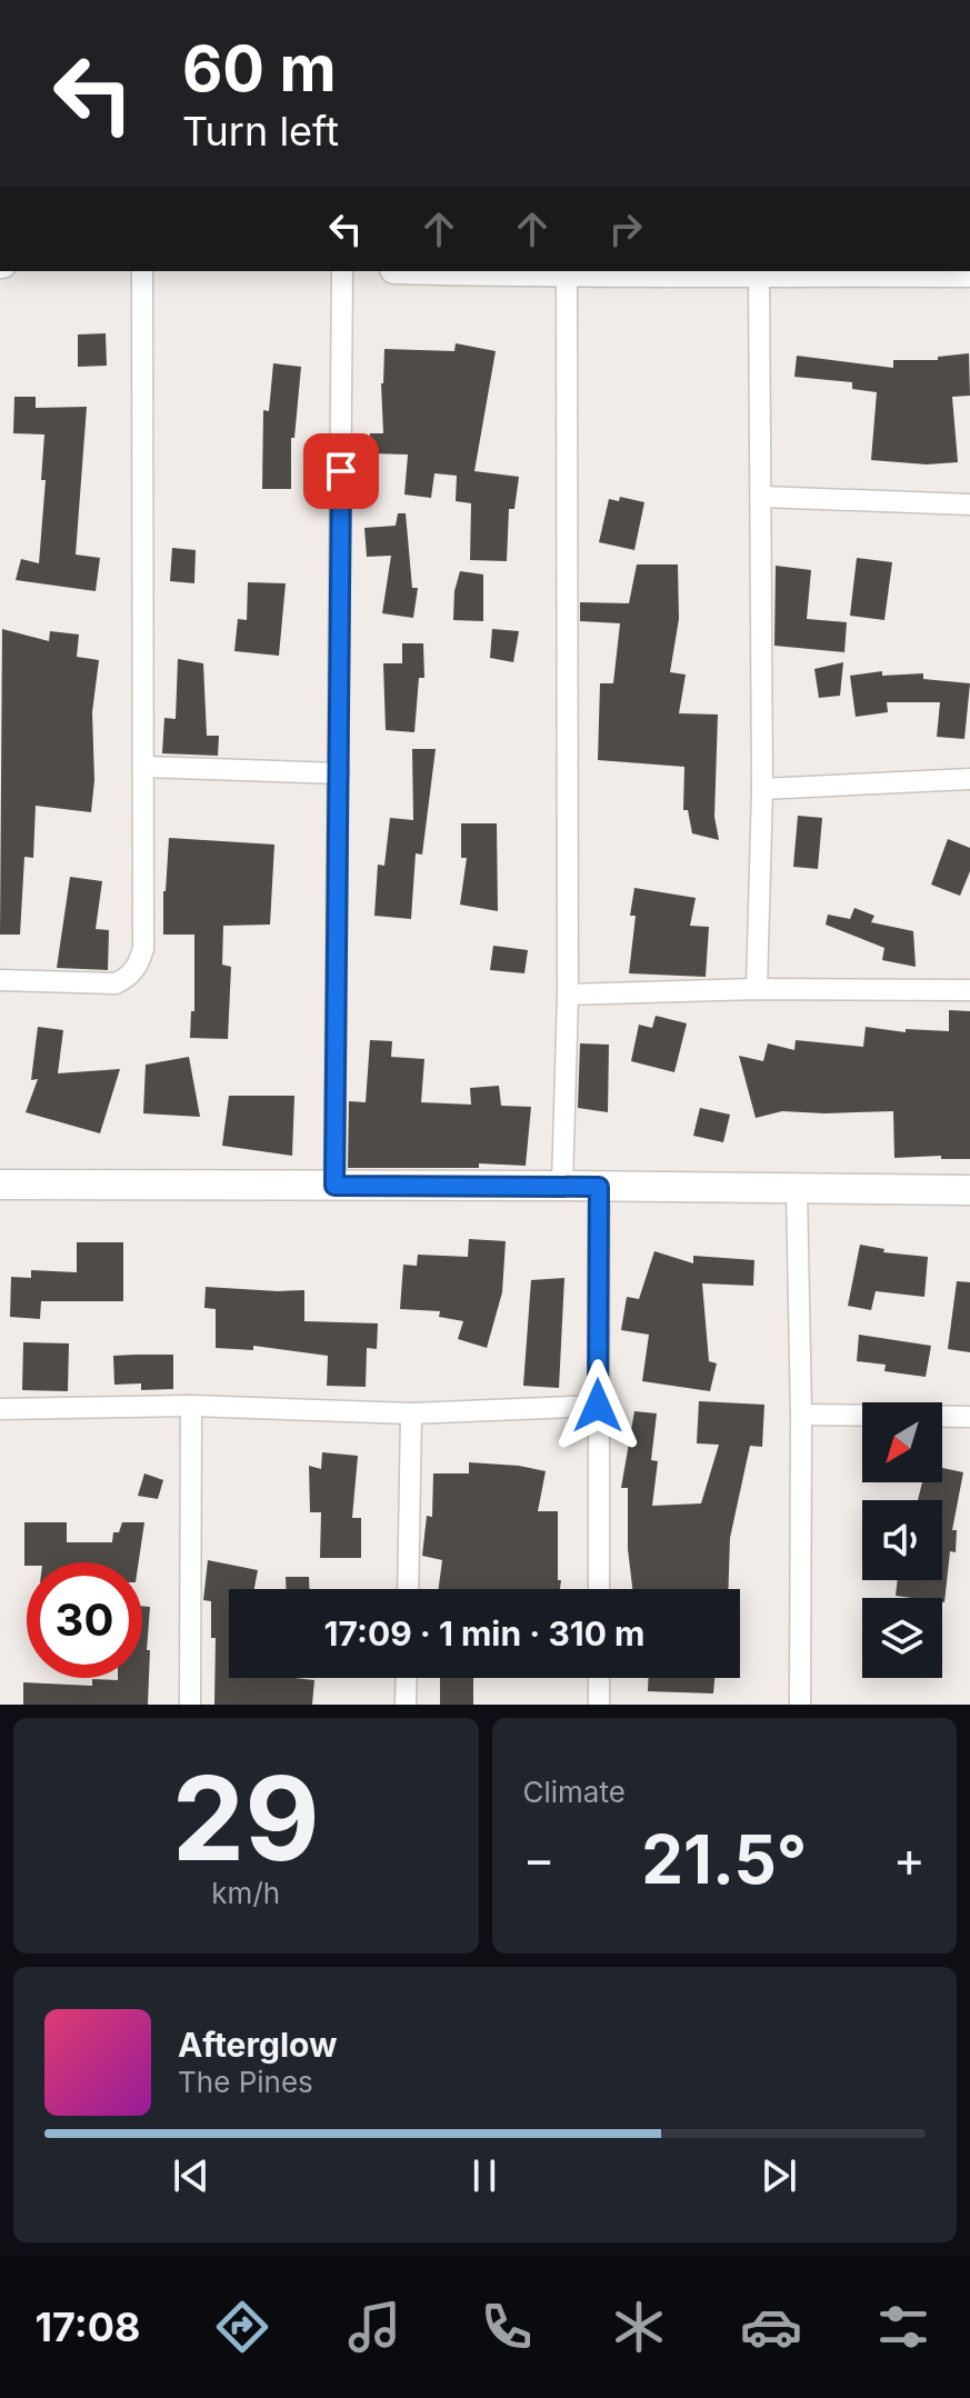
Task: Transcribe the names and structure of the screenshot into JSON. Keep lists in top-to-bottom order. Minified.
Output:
{"north":"bottom left","page":{"turn":["60 m","Turn left"],"limit":"30","trip":"17:09 · 1 min · 310 m","tile":[["29","km/h"],"Climate"],"heat":["−","21.5°","+"],"song":["Afterglow","The Pines"],"tabs":"17:08"}}
